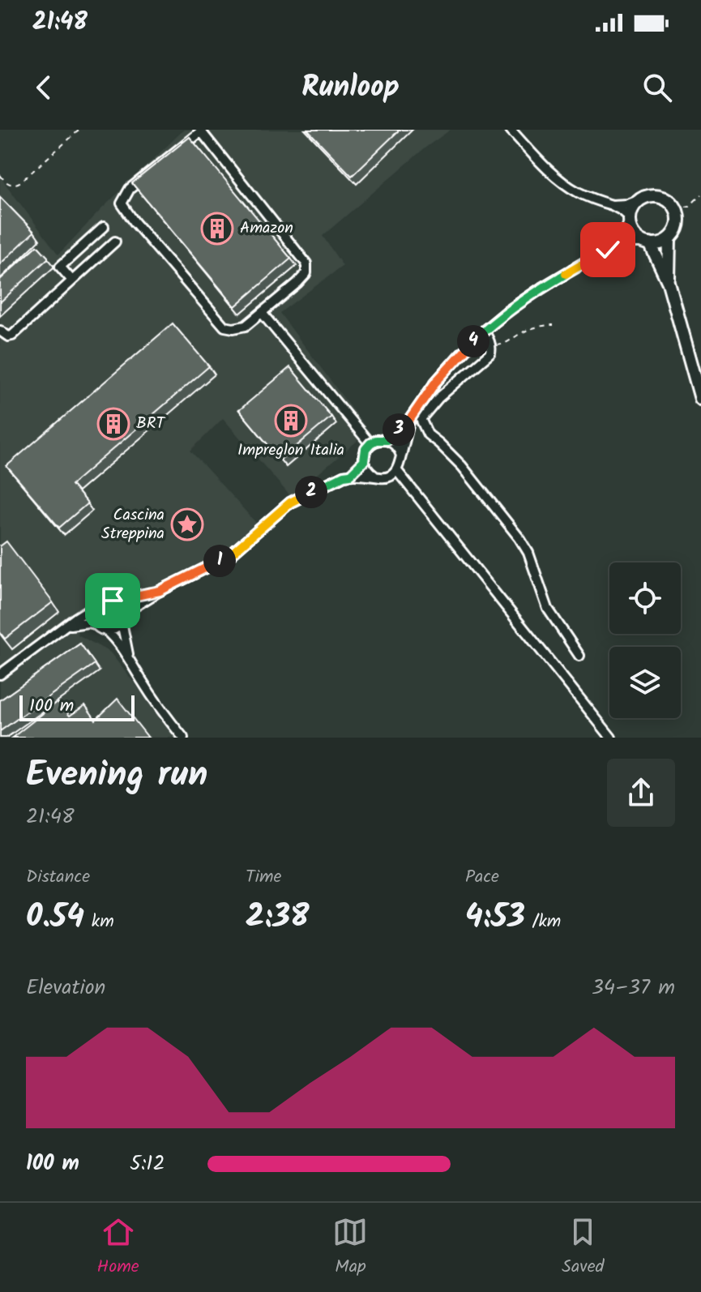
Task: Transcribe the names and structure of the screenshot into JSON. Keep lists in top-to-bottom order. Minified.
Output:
{"places":{"building":["Amazon","Impreglon Italia","BRT"],"place":["Cascina Streppina"]},"scale_bar":"100 m","page":{"status":"21:48","header":"Runloop","pins":["4","3","2","1"],"scale":"100 m","heading":["Evening run","21:48"],"stats":[["Distance","0.54 km"],["Time","2:38"],["Pace","4:53 /km"]],"chart":["Elevation","34–37 m"],"list":[{"name":"100 m","note":"5:12"}],"tabs":["Home","Map","Saved"]}}
